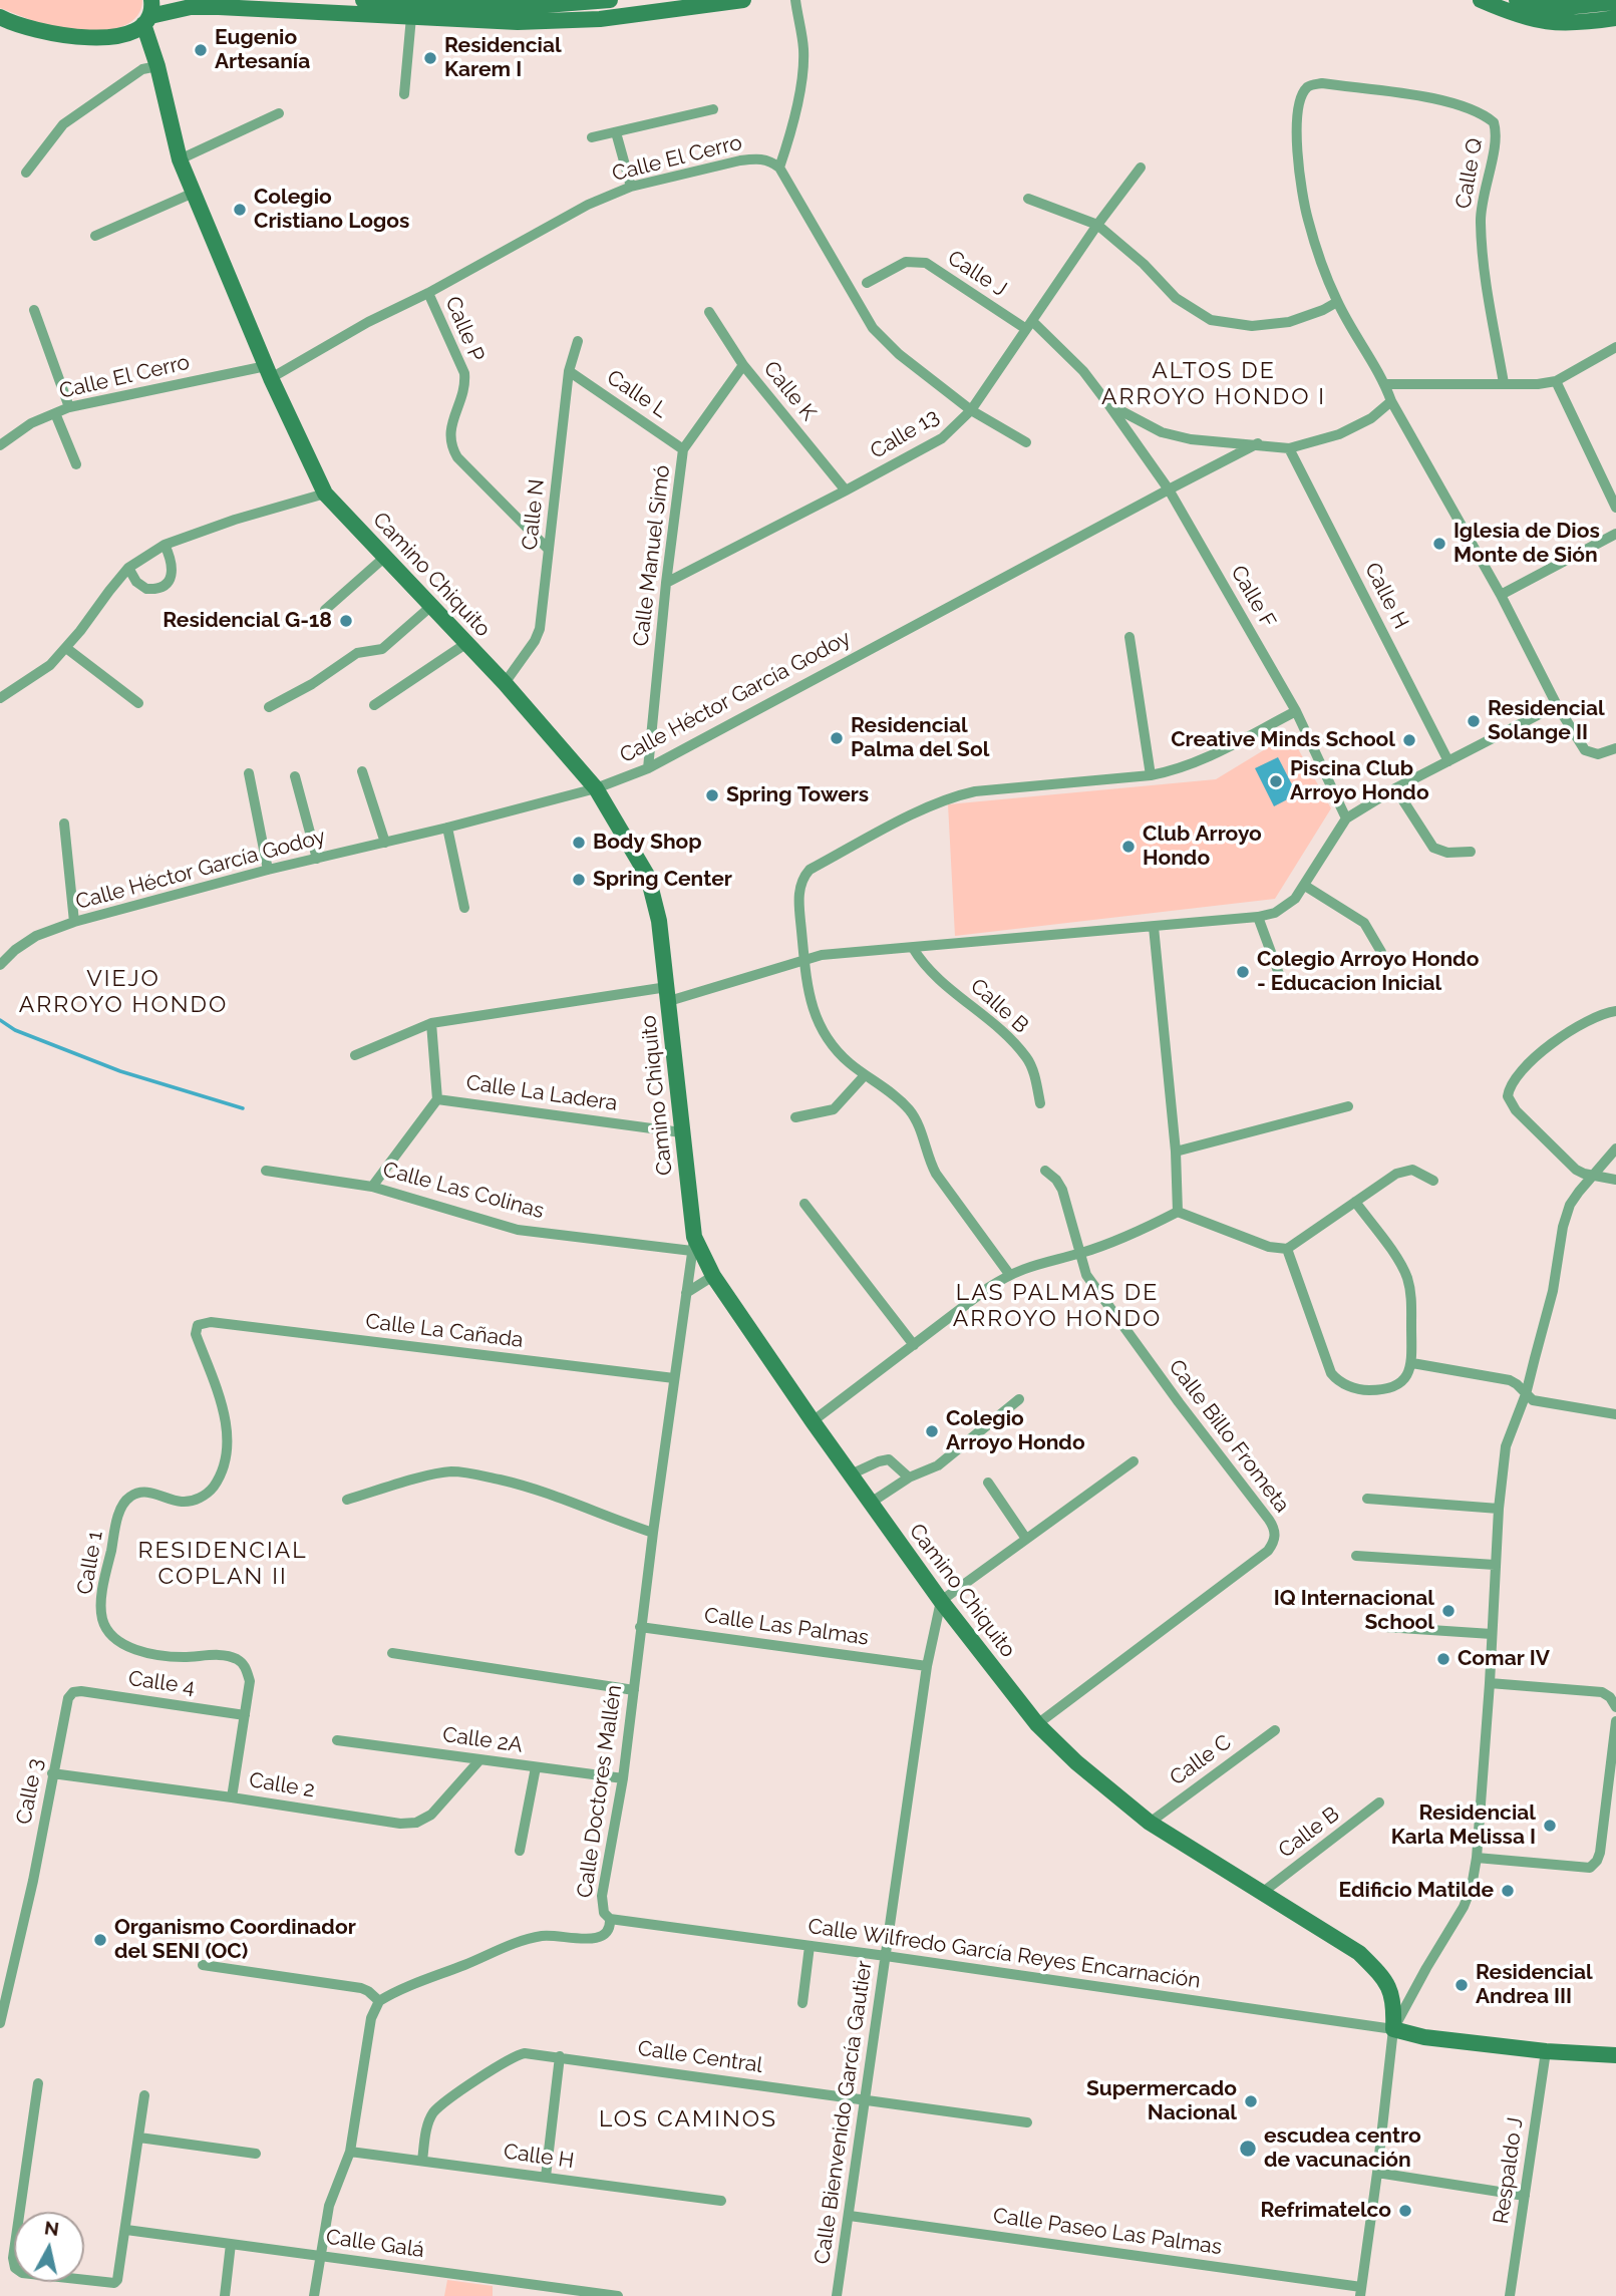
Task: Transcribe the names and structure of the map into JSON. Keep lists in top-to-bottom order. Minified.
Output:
{"streets":{"main road":["Camino Chiquito"],"street":["Calle El Cerro","Calle Q","Calle J","Calle P","Calle K","Calle L","Calle 13","Calle N","Calle Manuel Simó","Calle H","Calle F","Calle Héctor García Godoy","Calle B","Calle La Ladera","Calle Las Colinas","Calle La Cañada","Calle Billo Frometa","Calle 1","Calle Las Palmas","Calle 4","Calle 2A","Calle C","Calle 2","Calle 3","Calle Doctores Mallén","Calle Wilfredo García Reyes Encarnación","Calle Central","Calle Bienvenido García Gautier","Respaldo J","Calle Paseo Las Palmas","Calle Galá"]},"crossings":[["Calle El Cerro","Calle P"],["Calle El Cerro","Camino Chiquito"],["Calle J","Calle 13"],["Calle J","Calle H"],["Calle J","Calle F"],["Calle J","Calle Héctor García Godoy"],["Calle P","Calle N"],["Calle K","Calle 13"],["Calle K","Calle Manuel Simó"],["Calle L","Calle N"],["Calle L","Calle Manuel Simó"],["Calle 13","Calle Manuel Simó"],["Calle N","Camino Chiquito"],["Calle Manuel Simó","Calle Héctor García Godoy"],["Camino Chiquito","Calle Héctor García Godoy"],["Camino Chiquito","Calle B"],["Camino Chiquito","Calle La Ladera"],["Camino Chiquito","Calle Las Colinas"],["Camino Chiquito","Calle Billo Frometa"],["Camino Chiquito","Calle C"],["Camino Chiquito","Calle Doctores Mallén"],["Camino Chiquito","Calle Wilfredo García Reyes Encarnación"],["Camino Chiquito","Calle Bienvenido García Gautier"],["Calle H","Calle Central"],["Calle F","Calle Héctor García Godoy"],["Calle Las Colinas","Calle Doctores Mallén"],["Calle La Cañada","Calle 1"],["Calle La Cañada","Calle Doctores Mallén"],["Calle 1","Calle 4"],["Calle 1","Calle 2"],["Calle Las Palmas","Calle Doctores Mallén"],["Calle Las Palmas","Calle Bienvenido García Gautier"],["Calle 4","Calle 3"],["Calle 2A","Calle 2"],["Calle 2A","Calle Doctores Mallén"],["Calle 2","Calle 3"],["Calle Doctores Mallén","Calle Wilfredo García Reyes Encarnación"],["Calle Wilfredo García Reyes Encarnación","Calle Bienvenido García Gautier"],["Calle Central","Calle Bienvenido García Gautier"],["Calle Bienvenido García Gautier","Calle Paseo Las Palmas"]],"districts":["ALTOS DE ARROYO HONDO I","VIEJO ARROYO HONDO","LAS PALMAS DE ARROYO HONDO","RESIDENCIAL COPLAN II","LOS CAMINOS"],"places":["Eugenio Artesanía","Residencial Karem I","Colegio Cristiano Logos","Iglesia de Dios Monte de Sión","Residencial G-18","Residencial Solange II","Residencial Palma del Sol","Creative Minds School","Piscina Club Arroyo Hondo","Spring Towers","Body Shop","Club Arroyo Hondo","Spring Center","Colegio Arroyo Hondo - Educacion Inicial","Colegio Arroyo Hondo","IQ Internacional School","Comar IV","Residencial Karla Melissa I","Edificio Matilde","Organismo Coordinador del SENI (OC)","Residencial Andrea III","Supermercado Nacional","escudea centro de vacunación","Refrimatelco"],"north":"top"}
